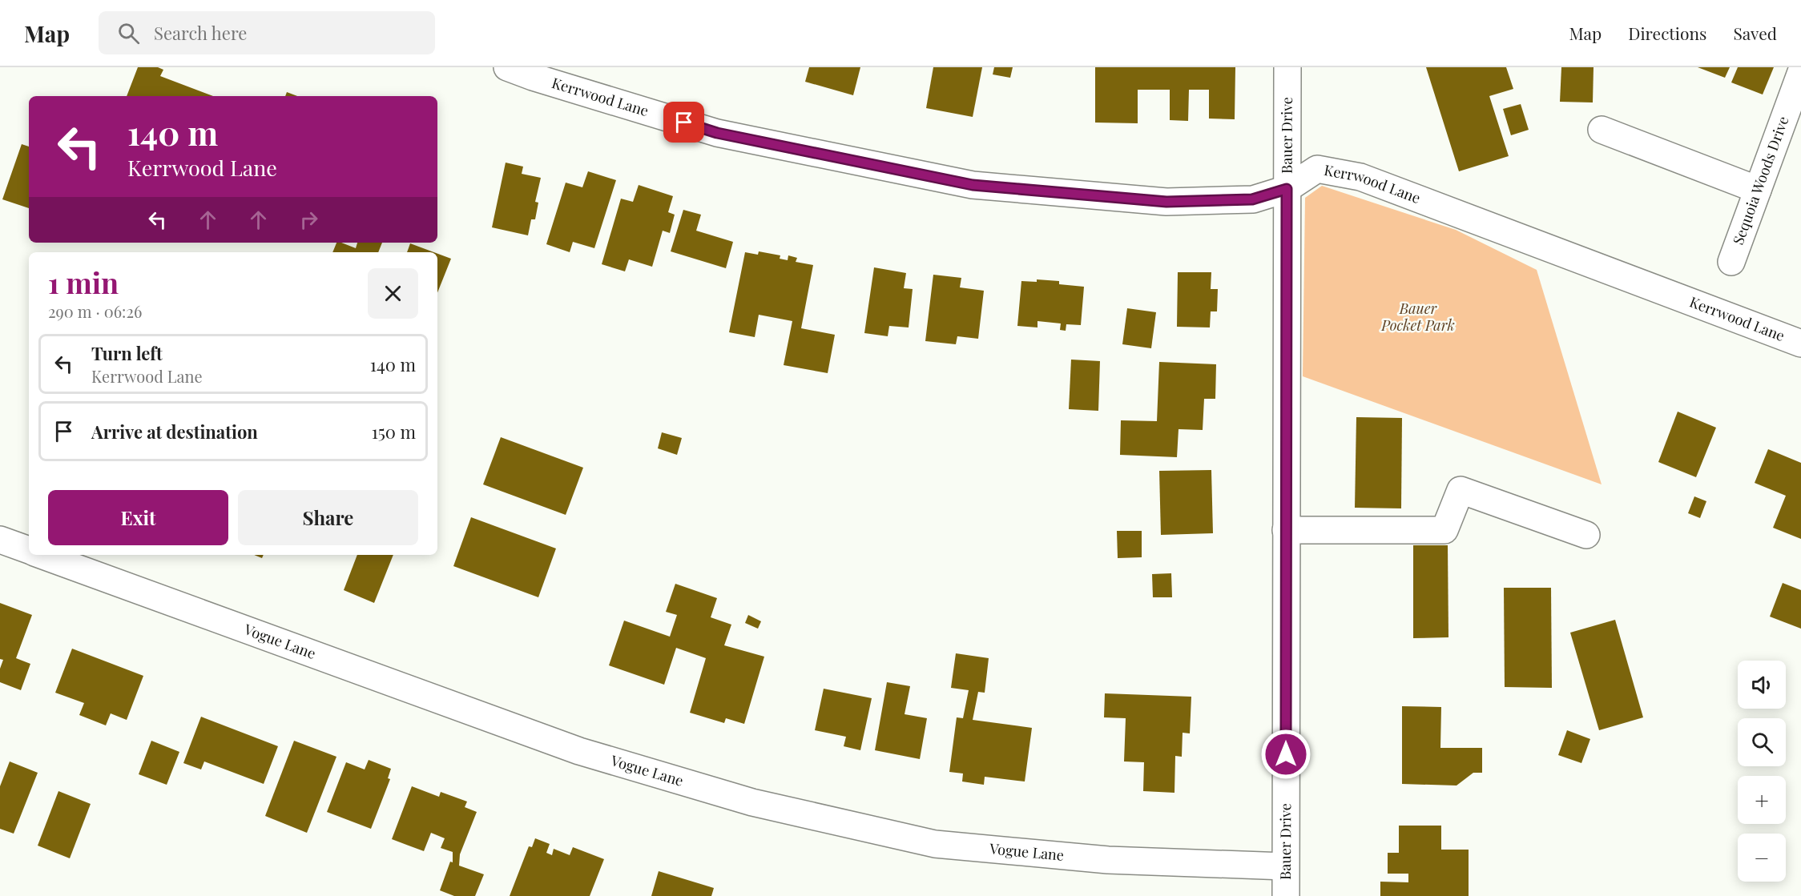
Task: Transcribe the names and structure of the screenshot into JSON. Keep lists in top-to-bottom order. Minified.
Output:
{"streets":{"street":["Kerrwood Lane","Bauer Drive","Sequoia Woods Drive","Vogue Lane"]},"crossings":[["Kerrwood Lane","Bauer Drive"],["Bauer Drive","Vogue Lane"]],"parks":["Bauer Pocket Park"],"page":{"header":"Map","search":"Search here","nav":["Map","Directions","Saved"],"turn":["140 m","Kerrwood Lane"],"heading":["1 min","290 m · 06:26"],"list":[{"name":"Turn left","note":"Kerrwood Lane","value":"140 m"},{"name":"Arrive at destination","value":"150 m"}],"buttons":["Exit","Share"],"map_buttons":["+","−"]}}
